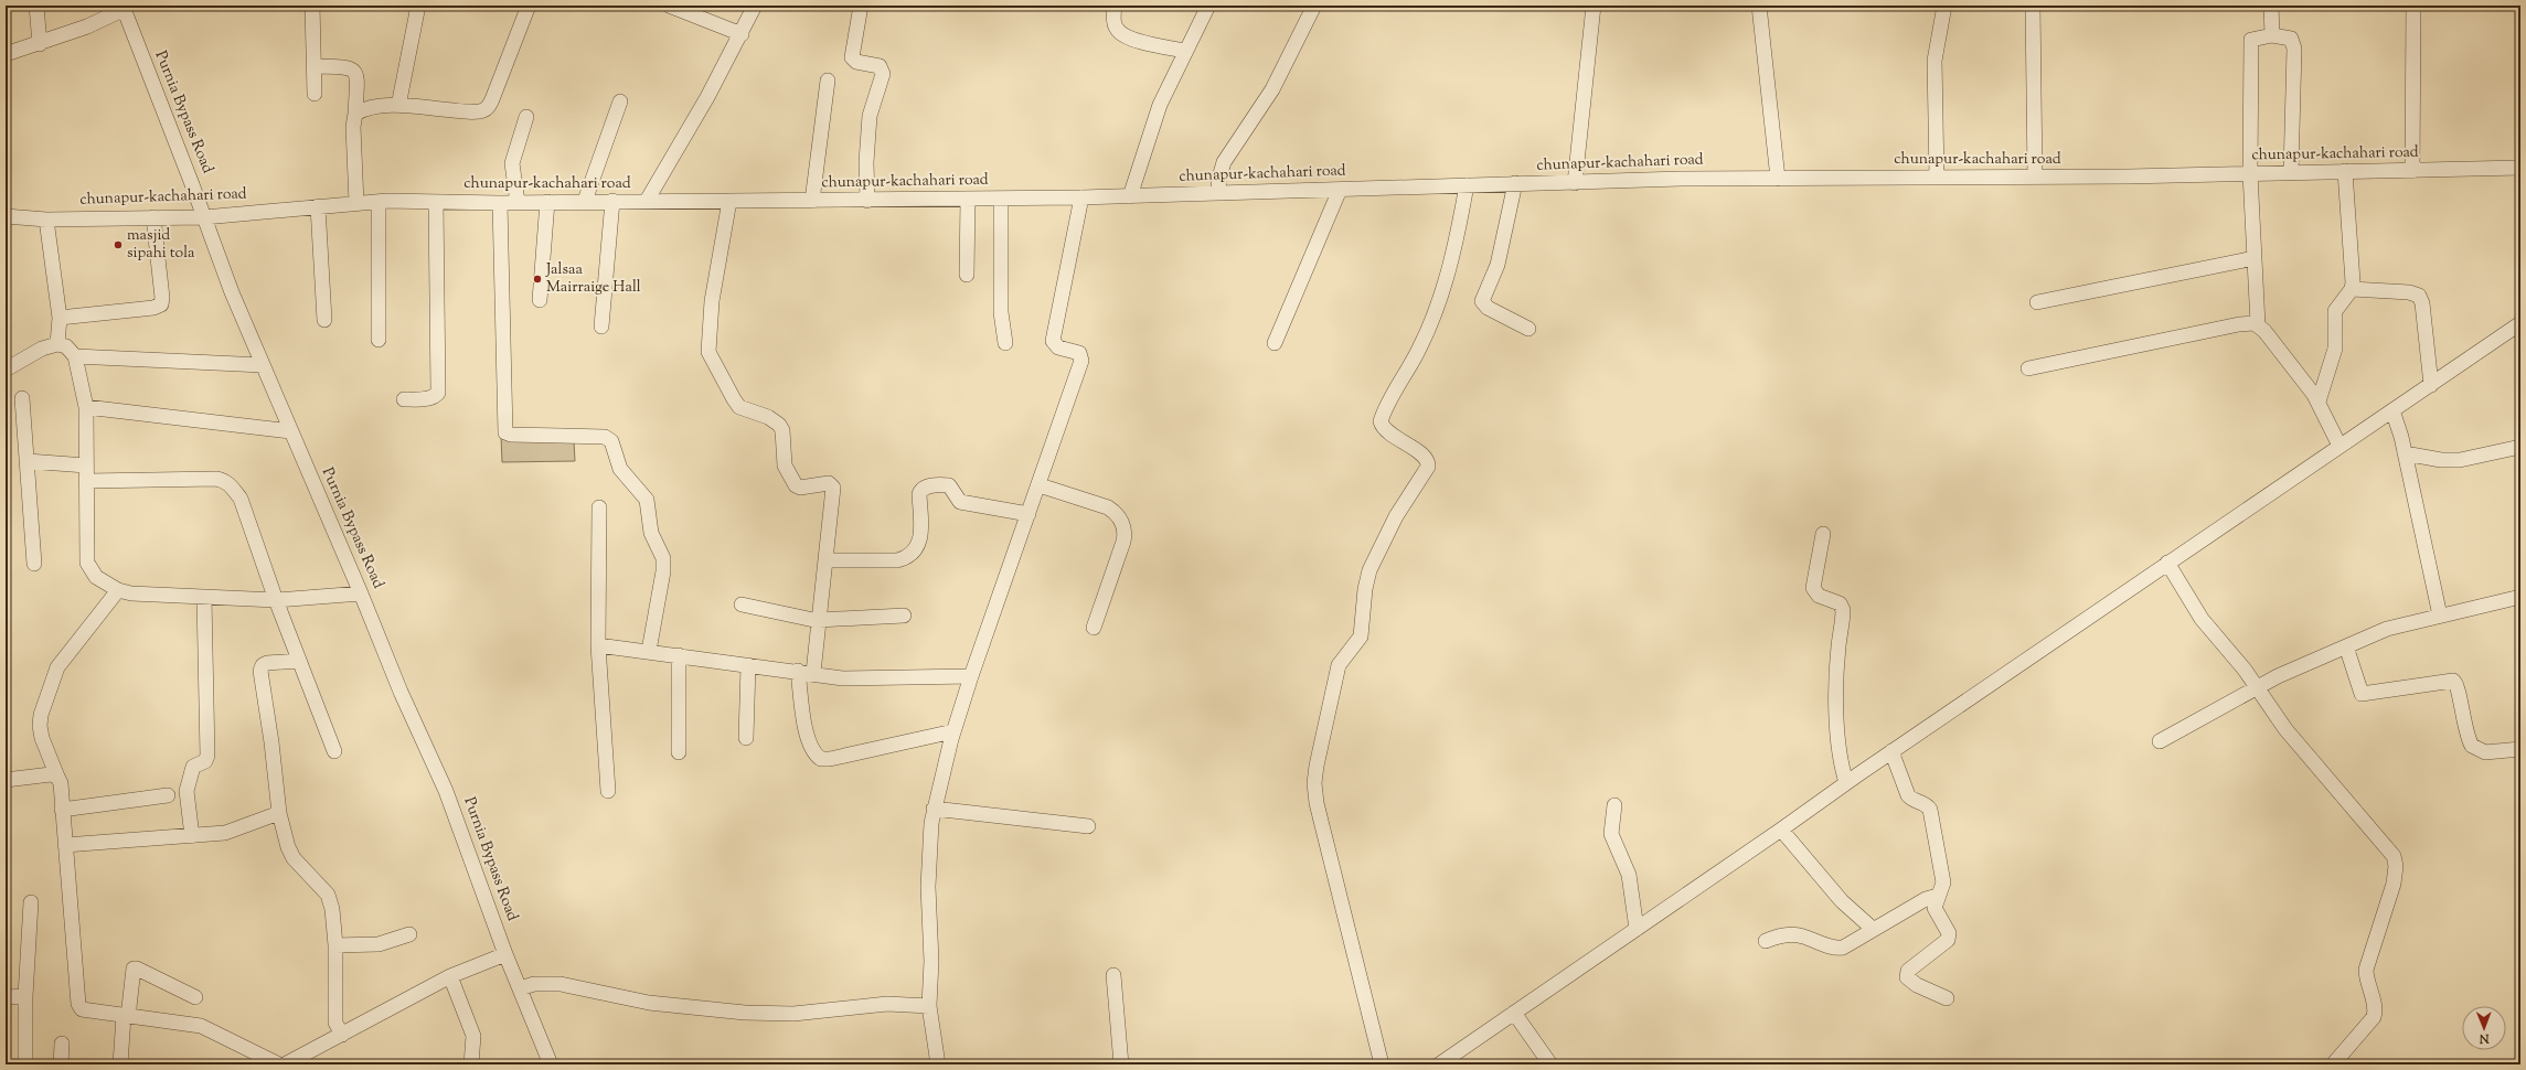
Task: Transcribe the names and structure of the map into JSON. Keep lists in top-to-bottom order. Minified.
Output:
{"streets":{"street":["Purnia Bypass Road","chunapur-kachahari road"]},"crossings":[["Purnia Bypass Road","chunapur-kachahari road"]],"places":["masjid sipahi tola","Jalsaa Mairraige Hall"],"north":"bottom"}
